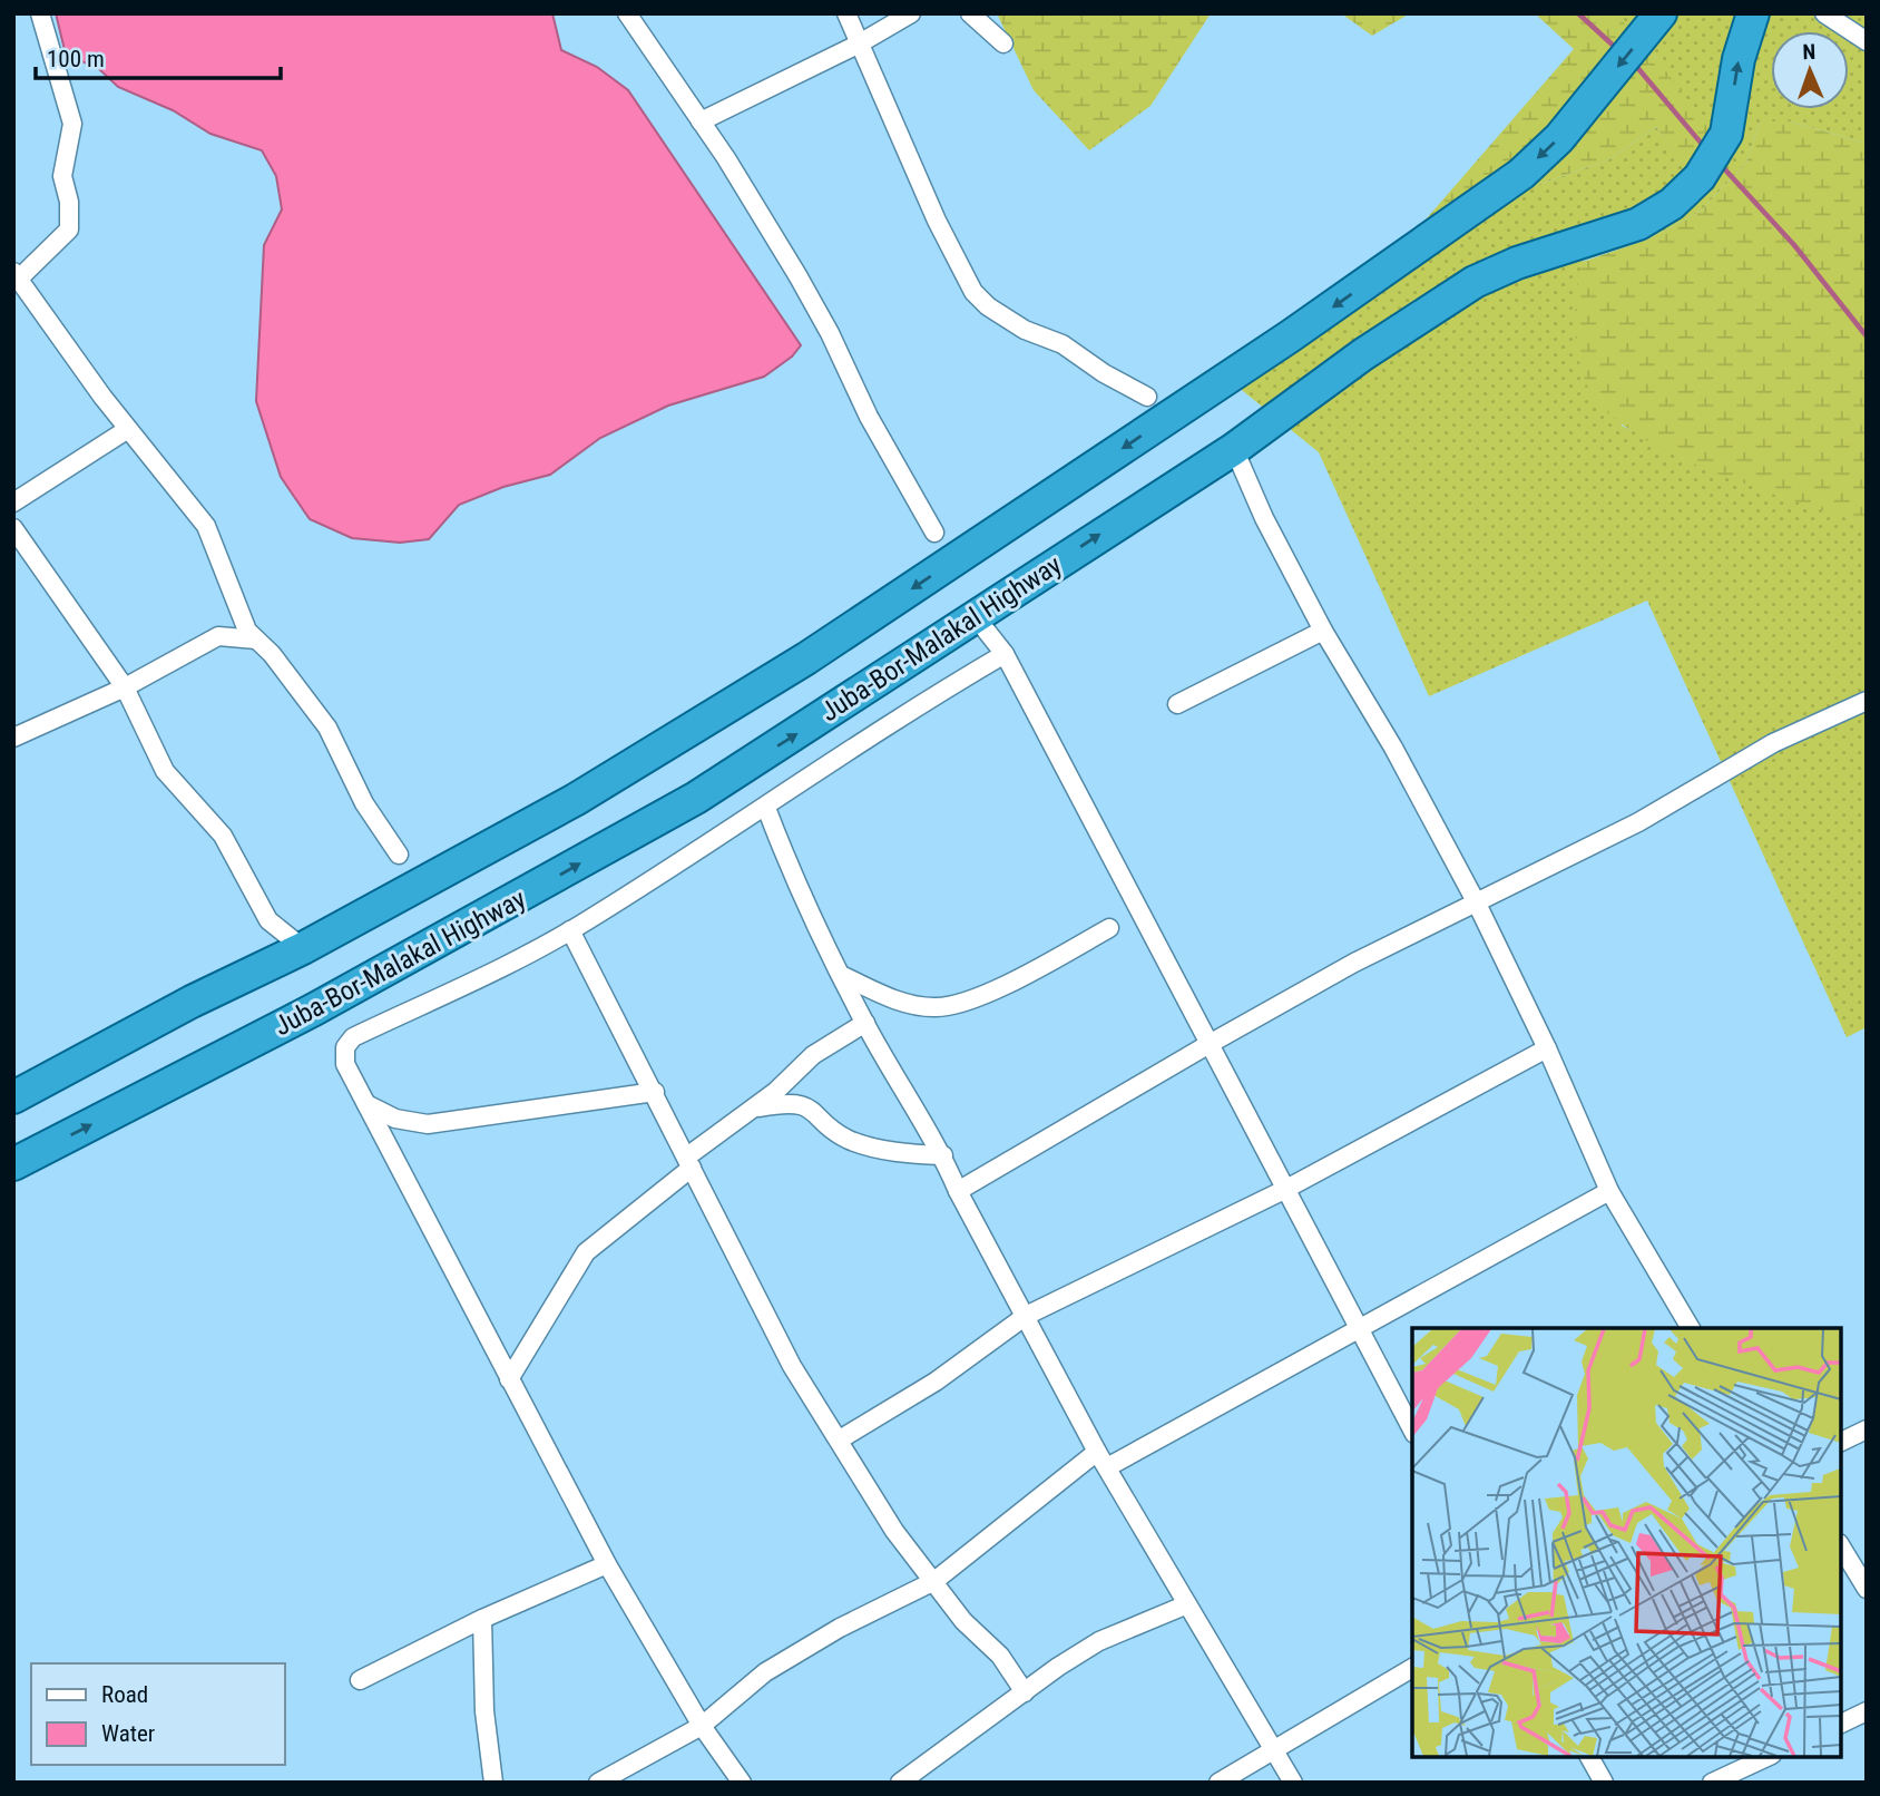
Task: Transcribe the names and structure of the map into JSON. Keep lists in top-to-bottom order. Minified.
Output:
{"streets":{"highway":["Juba-Bor-Malakal Highway"]},"legend":["Road","Water"],"scale_bar":"100 m","north":"top"}
